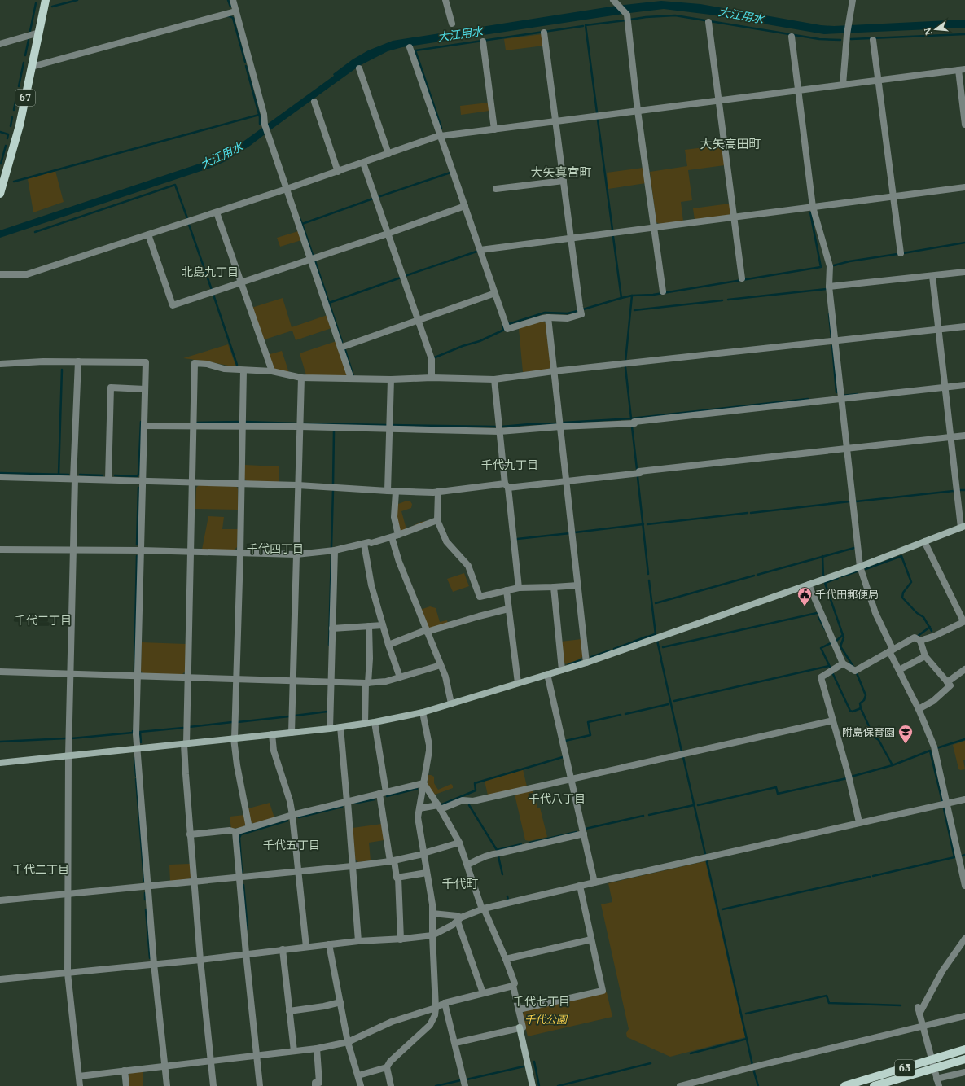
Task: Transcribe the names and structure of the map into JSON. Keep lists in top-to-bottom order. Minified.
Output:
{"streets":{"main road":["67","65"]},"districts":["大矢高田町","大矢真宮町","北島九丁目","千代九丁目","千代四丁目","千代三丁目","千代八丁目","千代五丁目","千代二丁目","千代町","千代七丁目"],"water":["大江用水"],"parks":["千代公園"],"places":{"public building":["千代田郵便局"],"school or university":["附島保育園"]},"north":"left"}
